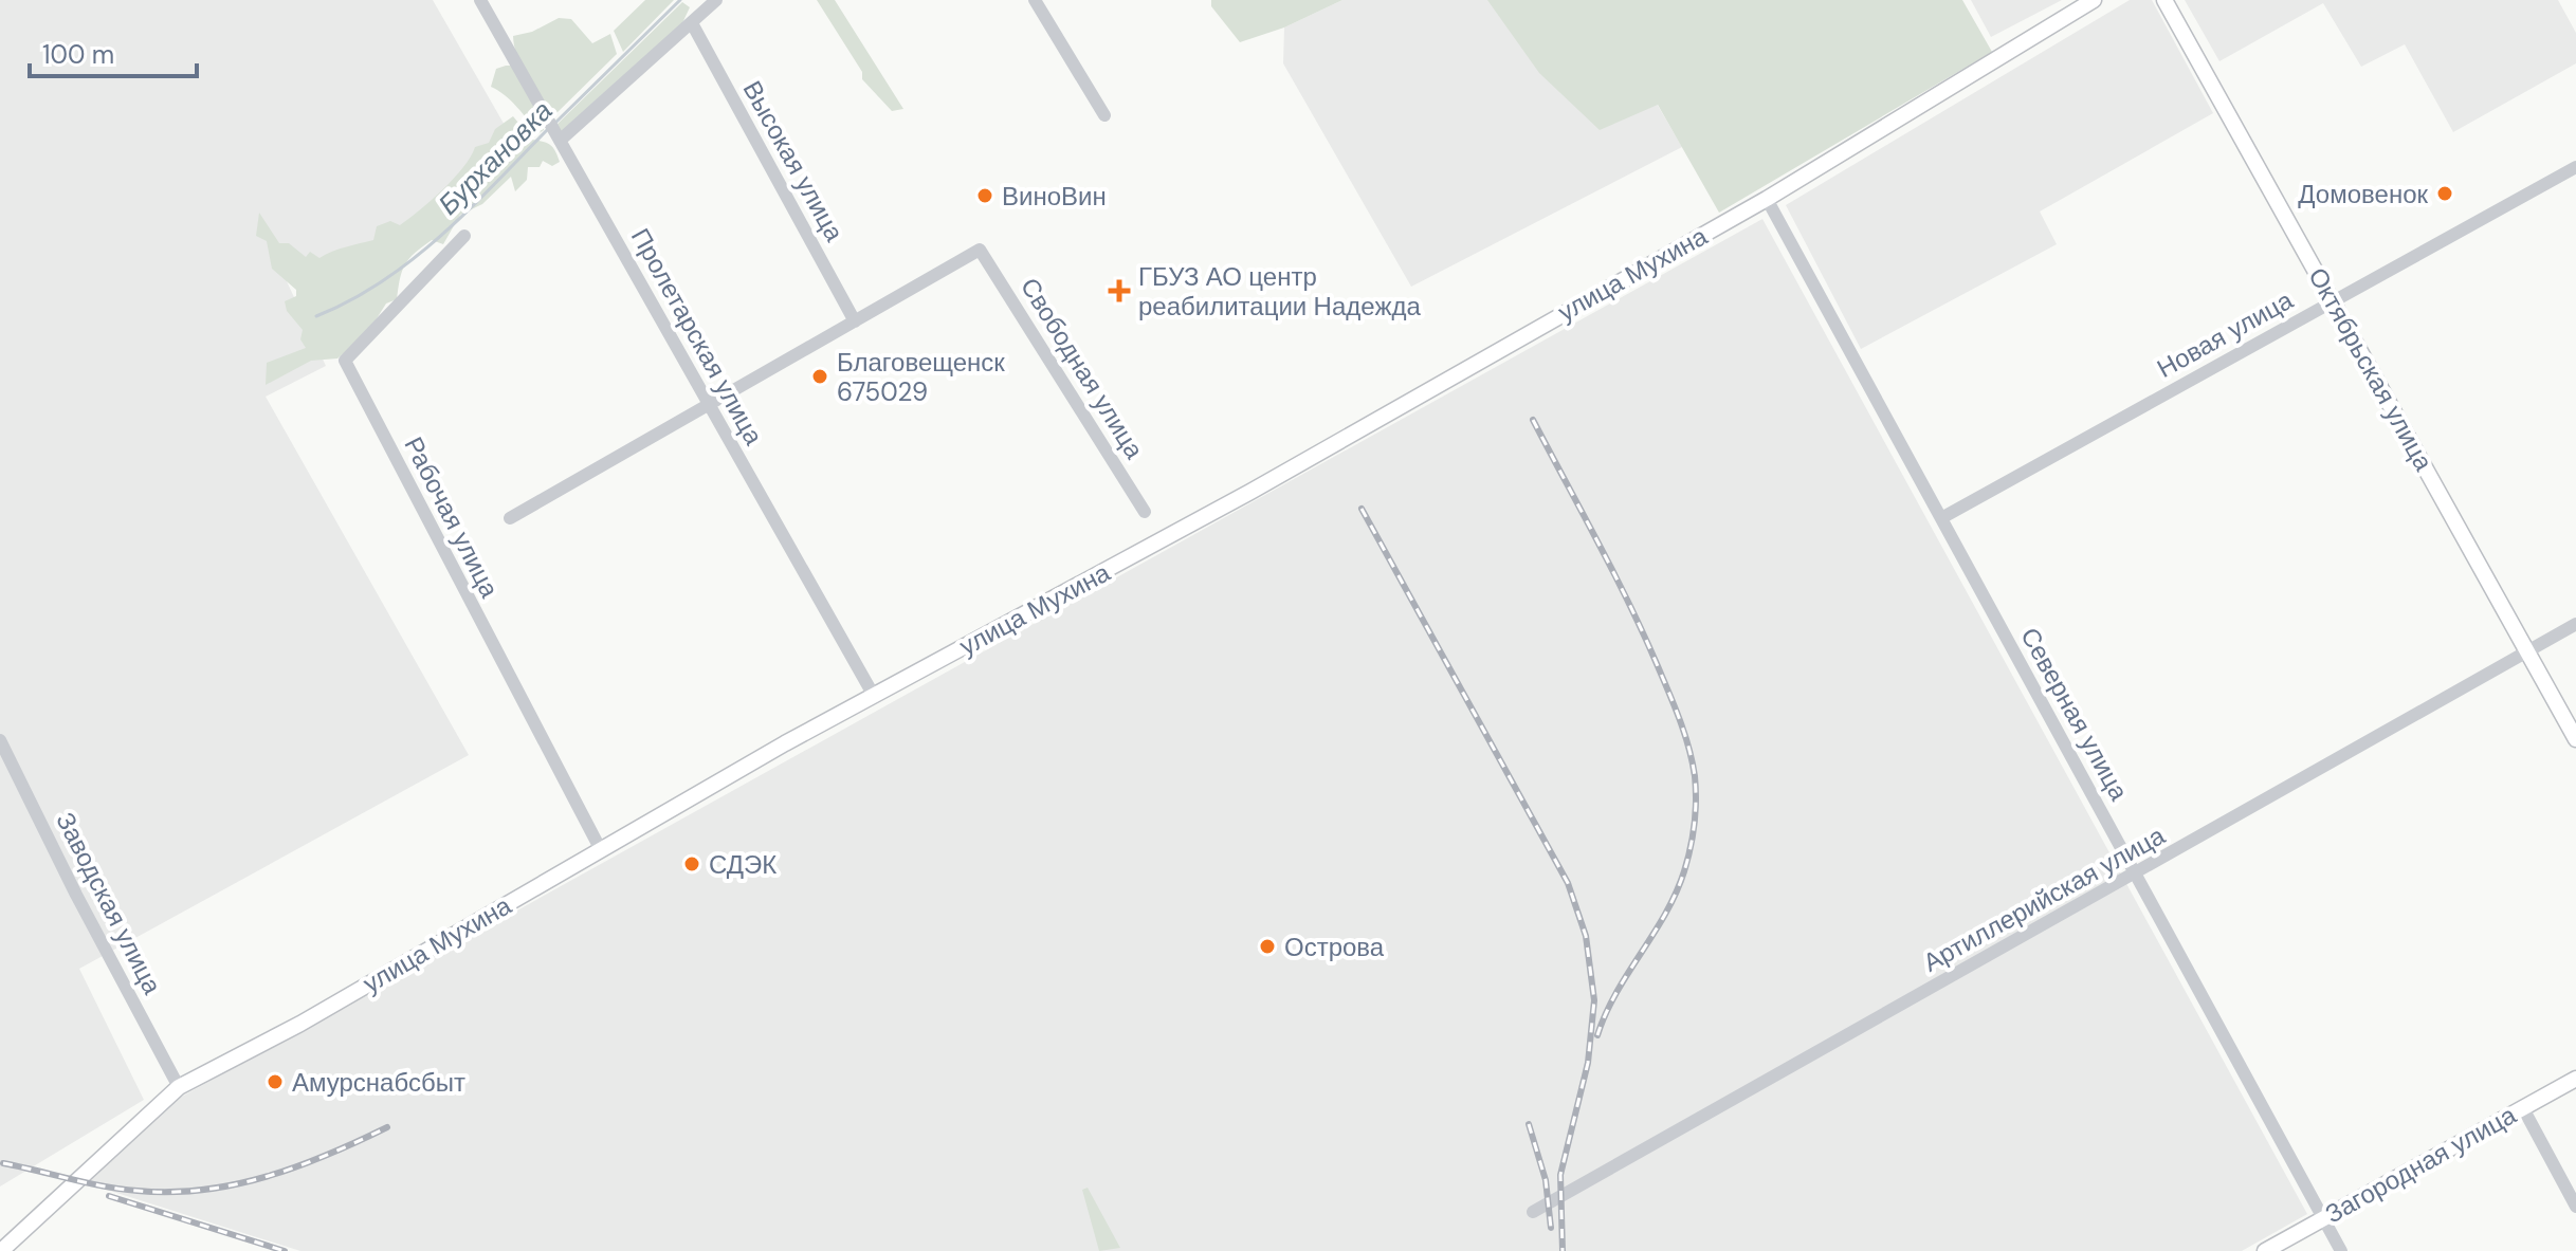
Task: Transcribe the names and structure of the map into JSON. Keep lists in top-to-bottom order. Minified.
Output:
{"streets":{"main road":["улица Мухина","Октябрьская улица","Загородная улица"],"street":["Высокая улица","Новая улица","Пролетарская улица","Свободная улица","Рабочая улица","Северная улица","Артиллерийская улица","Заводская улица"]},"crossings":[["Высокая улица","Свободная улица"],["улица Мухина","Пролетарская улица"],["улица Мухина","Рабочая улица"],["улица Мухина","Северная улица"],["улица Мухина","Заводская улица"],["Новая улица","Октябрьская улица"],["Новая улица","Северная улица"],["Октябрьская улица","Артиллерийская улица"],["Северная улица","Артиллерийская улица"],["Северная улица","Загородная улица"]],"water":["Бурхановка"],"places":{"other":["Домовенок","ВиноВин","Благовещенск 675029","СДЭК","Острова","Амурснабсбыт"],"health":["ГБУЗ АО центр реабилитации Надежда"]},"scale_bar":"100 m"}
